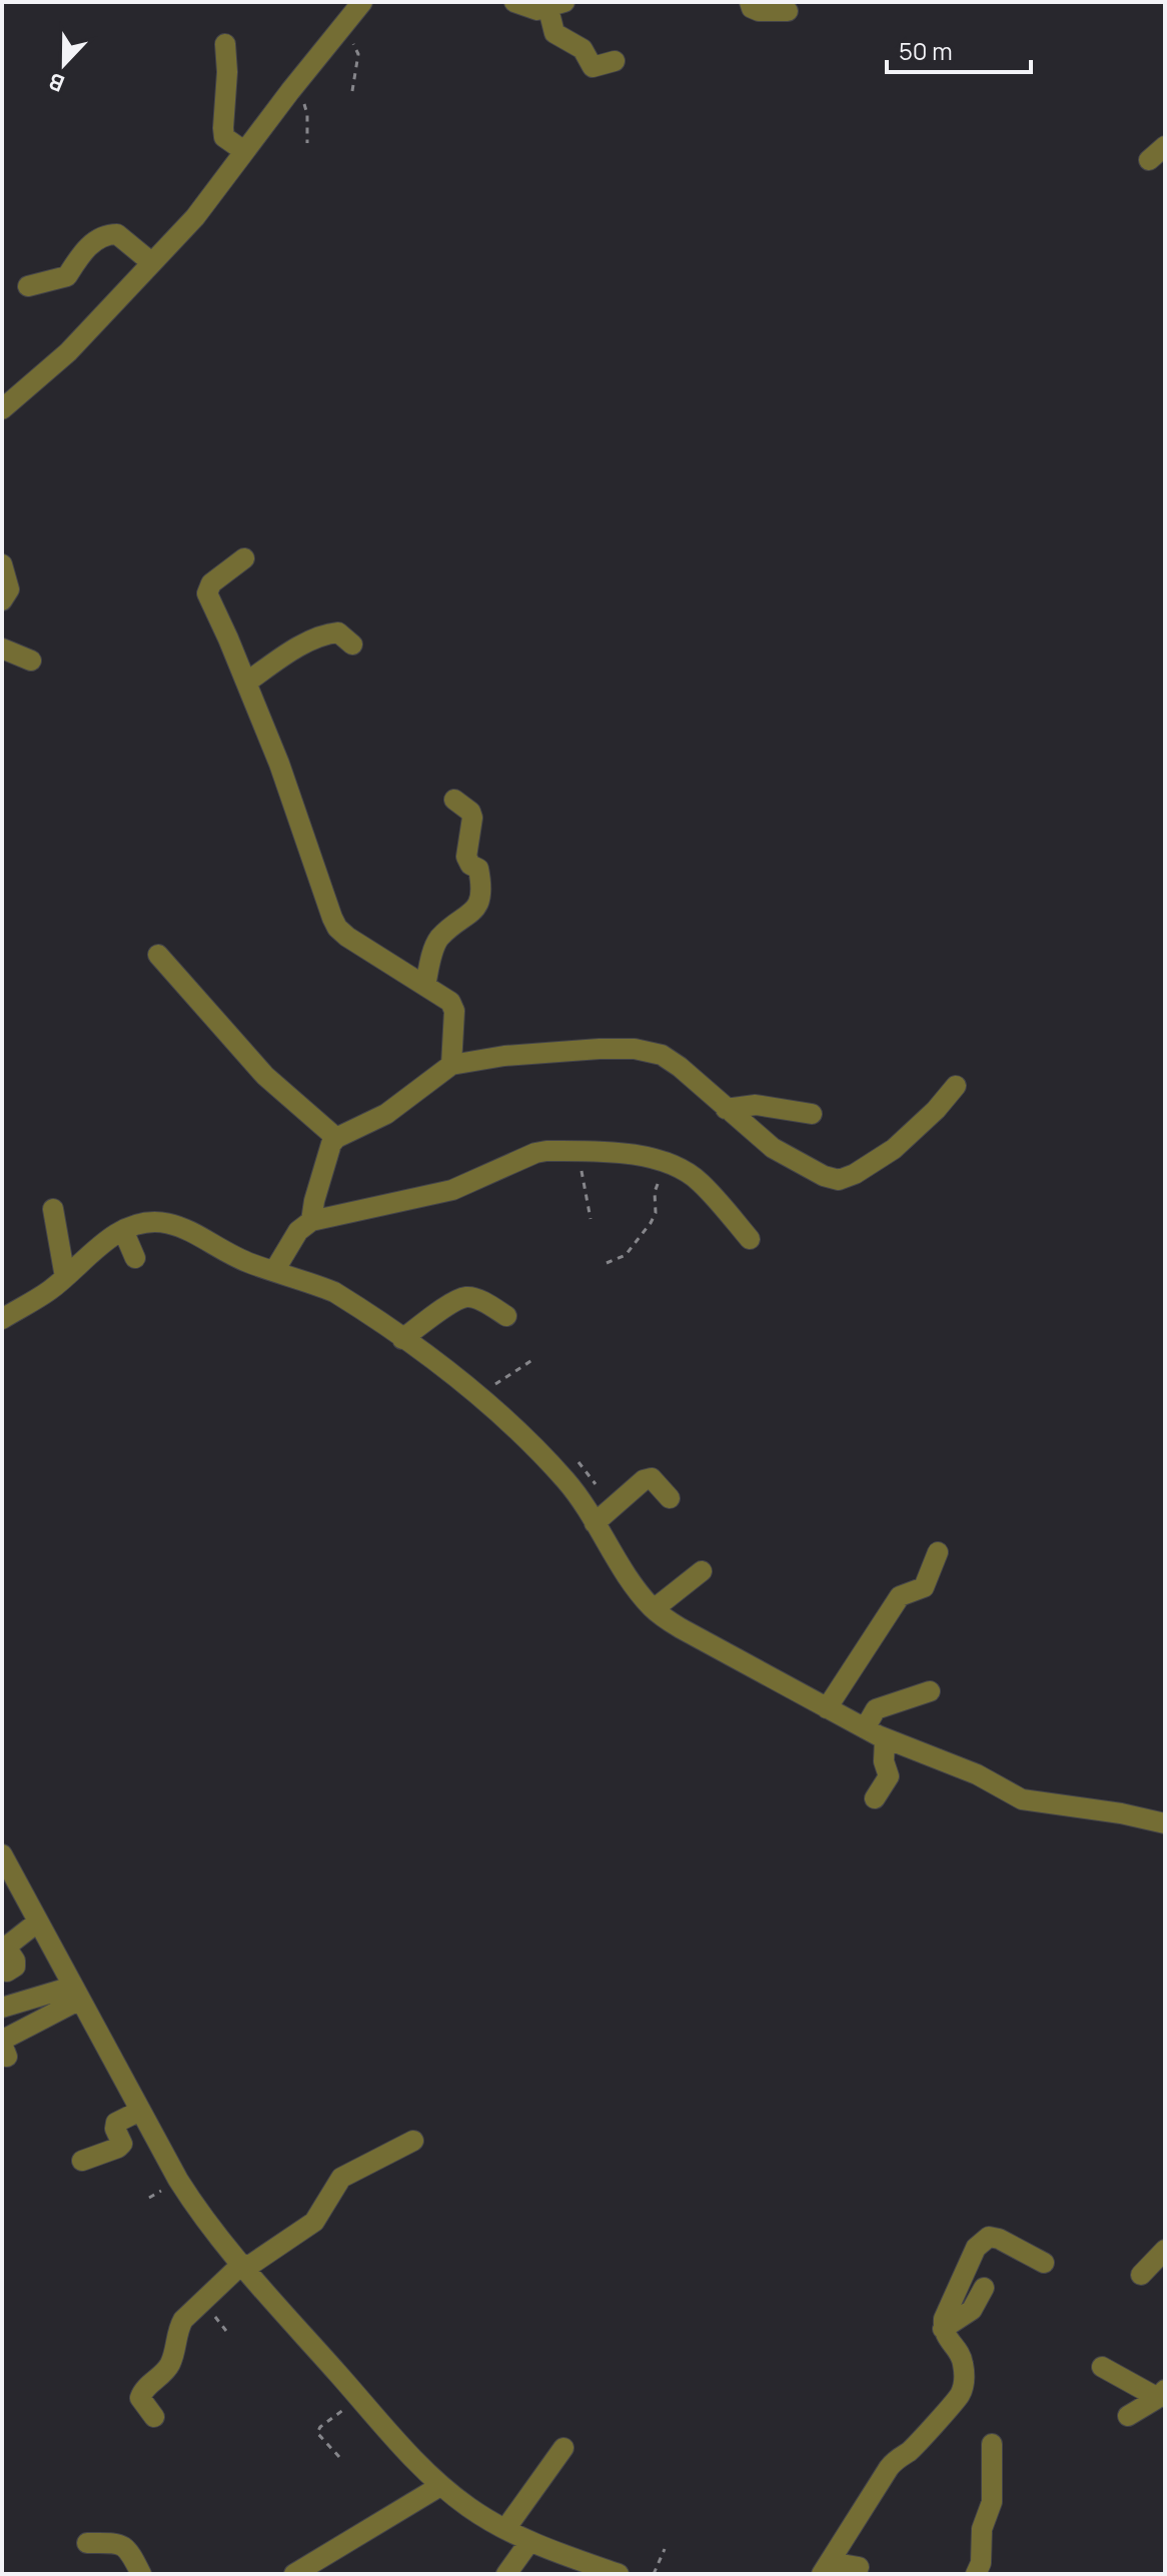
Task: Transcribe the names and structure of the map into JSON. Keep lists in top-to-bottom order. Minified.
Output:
{"scale_bar":"50 m","north":"bottom"}
